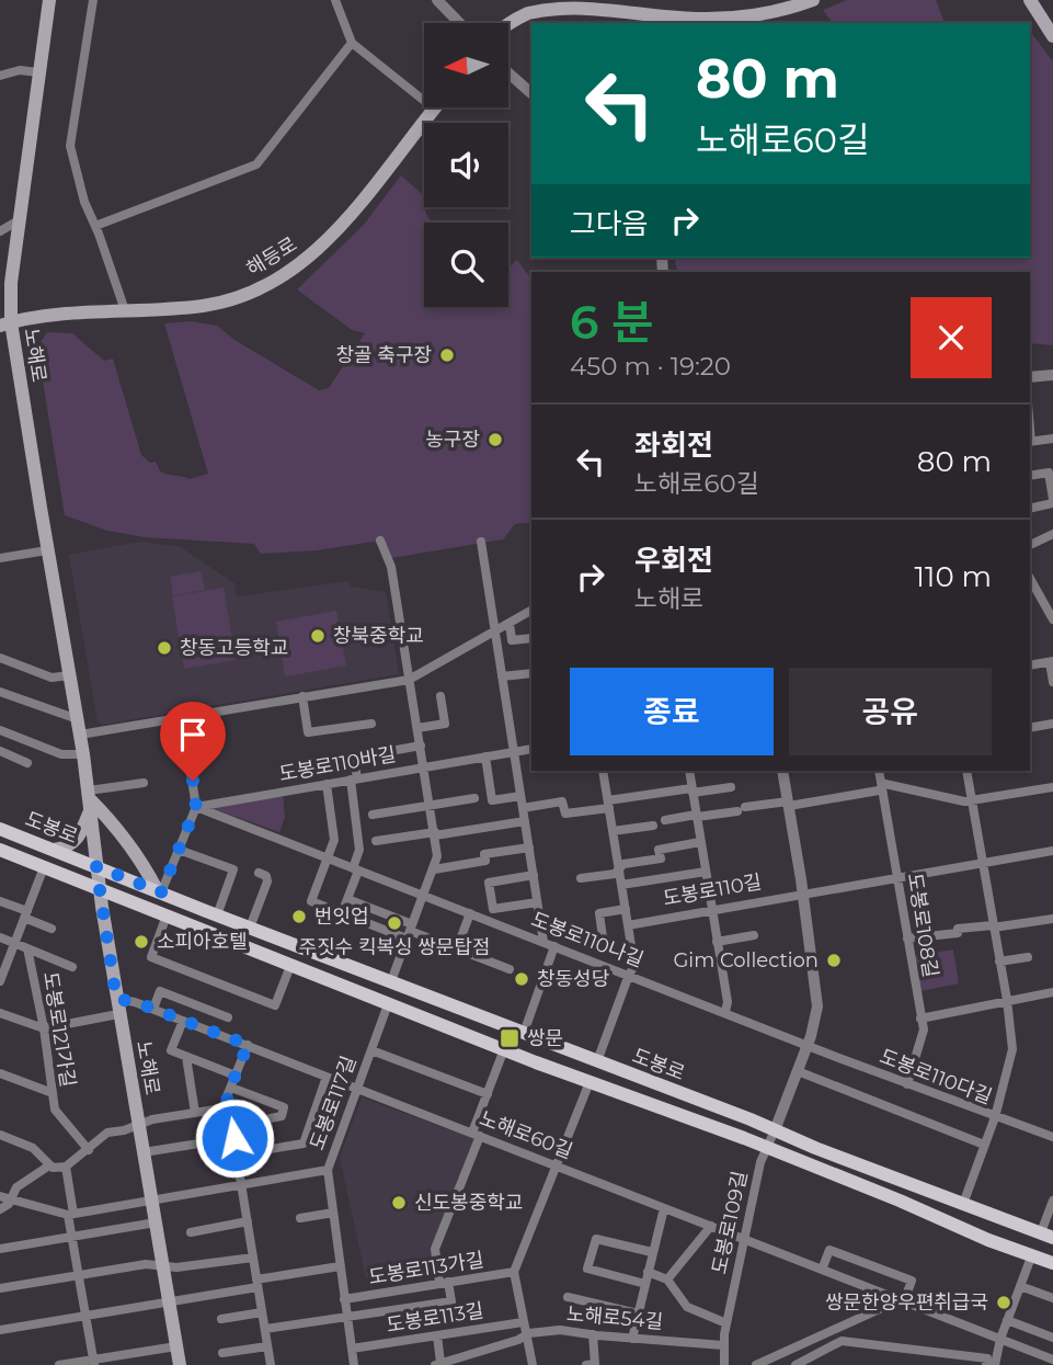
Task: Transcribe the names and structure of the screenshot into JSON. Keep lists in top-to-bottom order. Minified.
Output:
{"streets":{"main road":["해등로","노해로","도봉로"],"street":["도봉로110바길","도봉로110길","도봉로108길","도봉로110나길","도봉로121가길","도봉로110다길","도봉로117길","노해로60길","도봉로109길","도봉로113가길","도봉로113길","노해로54길"]},"crossings":[["해등로","노해로"],["노해로","도봉로"],["노해로","도봉로121가길"],["노해로","노해로60길"],["도봉로110바길","도봉로110나길"],["도봉로","도봉로117길"],["도봉로","도봉로109길"],["도봉로110길","도봉로108길"],["도봉로108길","도봉로110다길"],["도봉로110나길","도봉로110다길"],["도봉로117길","노해로60길"],["도봉로117길","도봉로113가길"],["도봉로117길","도봉로113길"],["노해로60길","도봉로109길"],["도봉로109길","노해로54길"],["도봉로113길","노해로54길"]],"places":{"other":["창골 축구장","농구장","창북중학교","창동고등학교","번잇업","주짓수 킥복싱 쌍문탑점","소피아호텔","Gim Collection","창동성당","신도봉중학교","쌍문한양우편취급국"],"transit":["쌍문"]},"north":"left","page":{"turn":["80 m","노해로60길"],"then":"그다음","heading":["6 분","450 m · 19:20"],"list":[{"name":"좌회전","note":"노해로60길","value":"80 m"},{"name":"우회전","note":"노해로","value":"110 m"}],"buttons":["종료","공유"]}}
